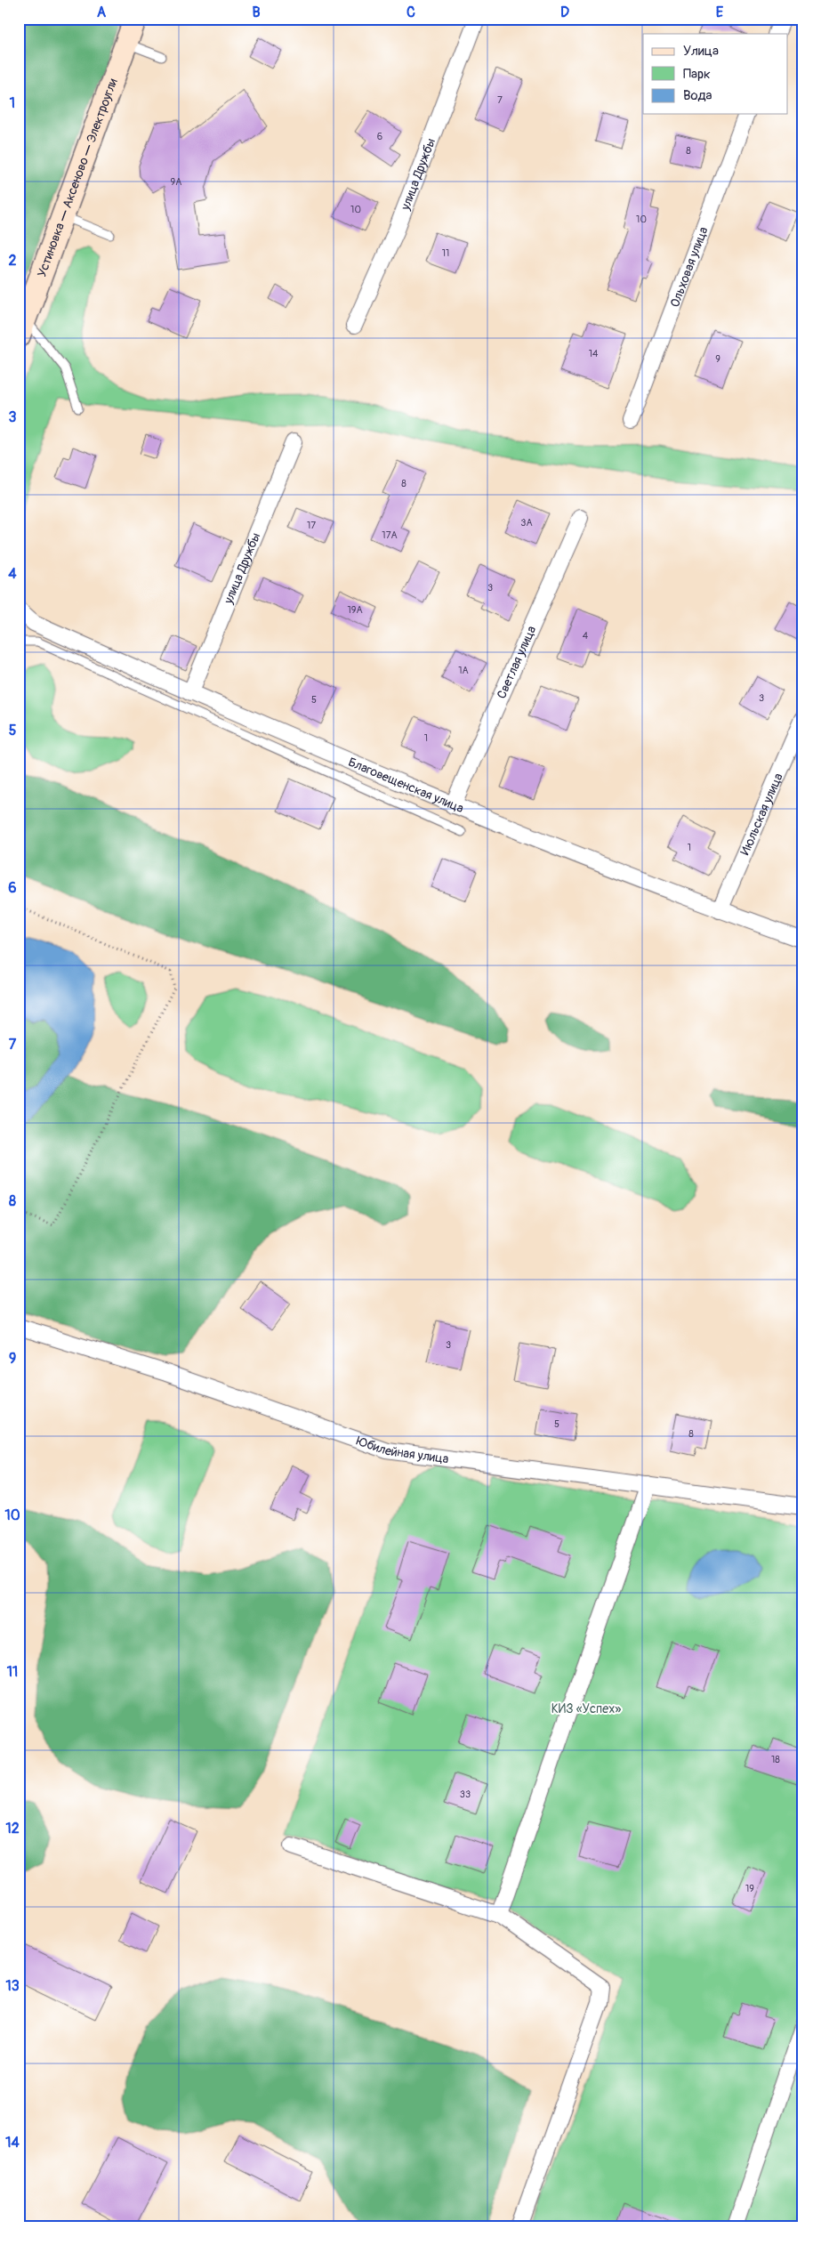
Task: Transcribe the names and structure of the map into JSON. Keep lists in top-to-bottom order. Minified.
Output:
{"streets":{"main road":["Устиновка — Аксеново — Электроугли"],"street":["улица Дружбы","Ольховая улица","Светлая улица","Благовещенская улица","Июльская улица","Юбилейная улица"]},"crossings":[["улица Дружбы","Благовещенская улица"],["Светлая улица","Благовещенская улица"],["Благовещенская улица","Июльская улица"]],"parks":["КИЗ «Успех»"],"house_numbers":["7","6","8","9А","10","10","11","14","9","8","3А","17","17А","3","19А","4","1А","3","5","1","1","3","5","8","18","33","19"],"legend":["Улица","Парк","Вода"],"grid":{"columns":["A","B","C","D","E"],"rows":["1","2","3","4","5","6","7","8","9","10","11","12","13","14"]}}
